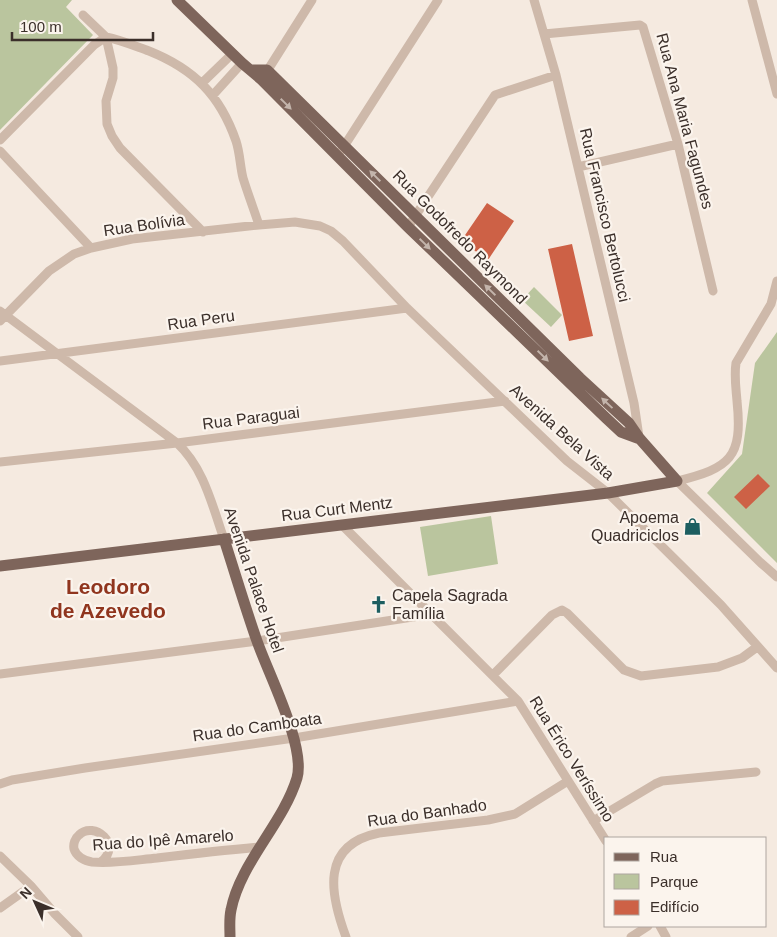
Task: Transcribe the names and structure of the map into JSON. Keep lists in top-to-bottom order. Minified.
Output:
{"streets":{"main road":["Rua Godofredo Raymond","Rua Curt Mentz","Avenida Palace Hotel"],"street":["Rua Ana Maria Fagundes","Rua Francisco Bertolucci","Rua Bolívia","Rua Peru","Rua Paraguai","Avenida Bela Vista","Rua do Camboata","Rua Érico Veríssimo","Rua do Banhado","Rua do Ipê Amarelo"]},"crossings":[["Rua Ana Maria Fagundes","Rua Francisco Bertolucci"],["Rua Francisco Bertolucci","Rua Godofredo Raymond"],["Rua Bolívia","Avenida Bela Vista"],["Rua Bolívia","Avenida Palace Hotel"],["Rua Godofredo Raymond","Rua Curt Mentz"],["Rua Peru","Avenida Bela Vista"],["Rua Peru","Avenida Palace Hotel"],["Rua Paraguai","Avenida Bela Vista"],["Rua Paraguai","Avenida Palace Hotel"],["Avenida Bela Vista","Rua Curt Mentz"],["Rua Curt Mentz","Avenida Palace Hotel"],["Rua Curt Mentz","Rua Érico Veríssimo"],["Avenida Palace Hotel","Rua do Camboata"],["Avenida Palace Hotel","Rua do Ipê Amarelo"],["Rua do Camboata","Rua Érico Veríssimo"],["Rua Érico Veríssimo","Rua do Banhado"]],"districts":["Leodoro de Azevedo"],"places":{"shop":["Apoema Quadriciclos"],"church":["Capela Sagrada Família"]},"legend":["Rua","Parque","Edifício"],"scale_bar":"100 m","north":"top left"}
